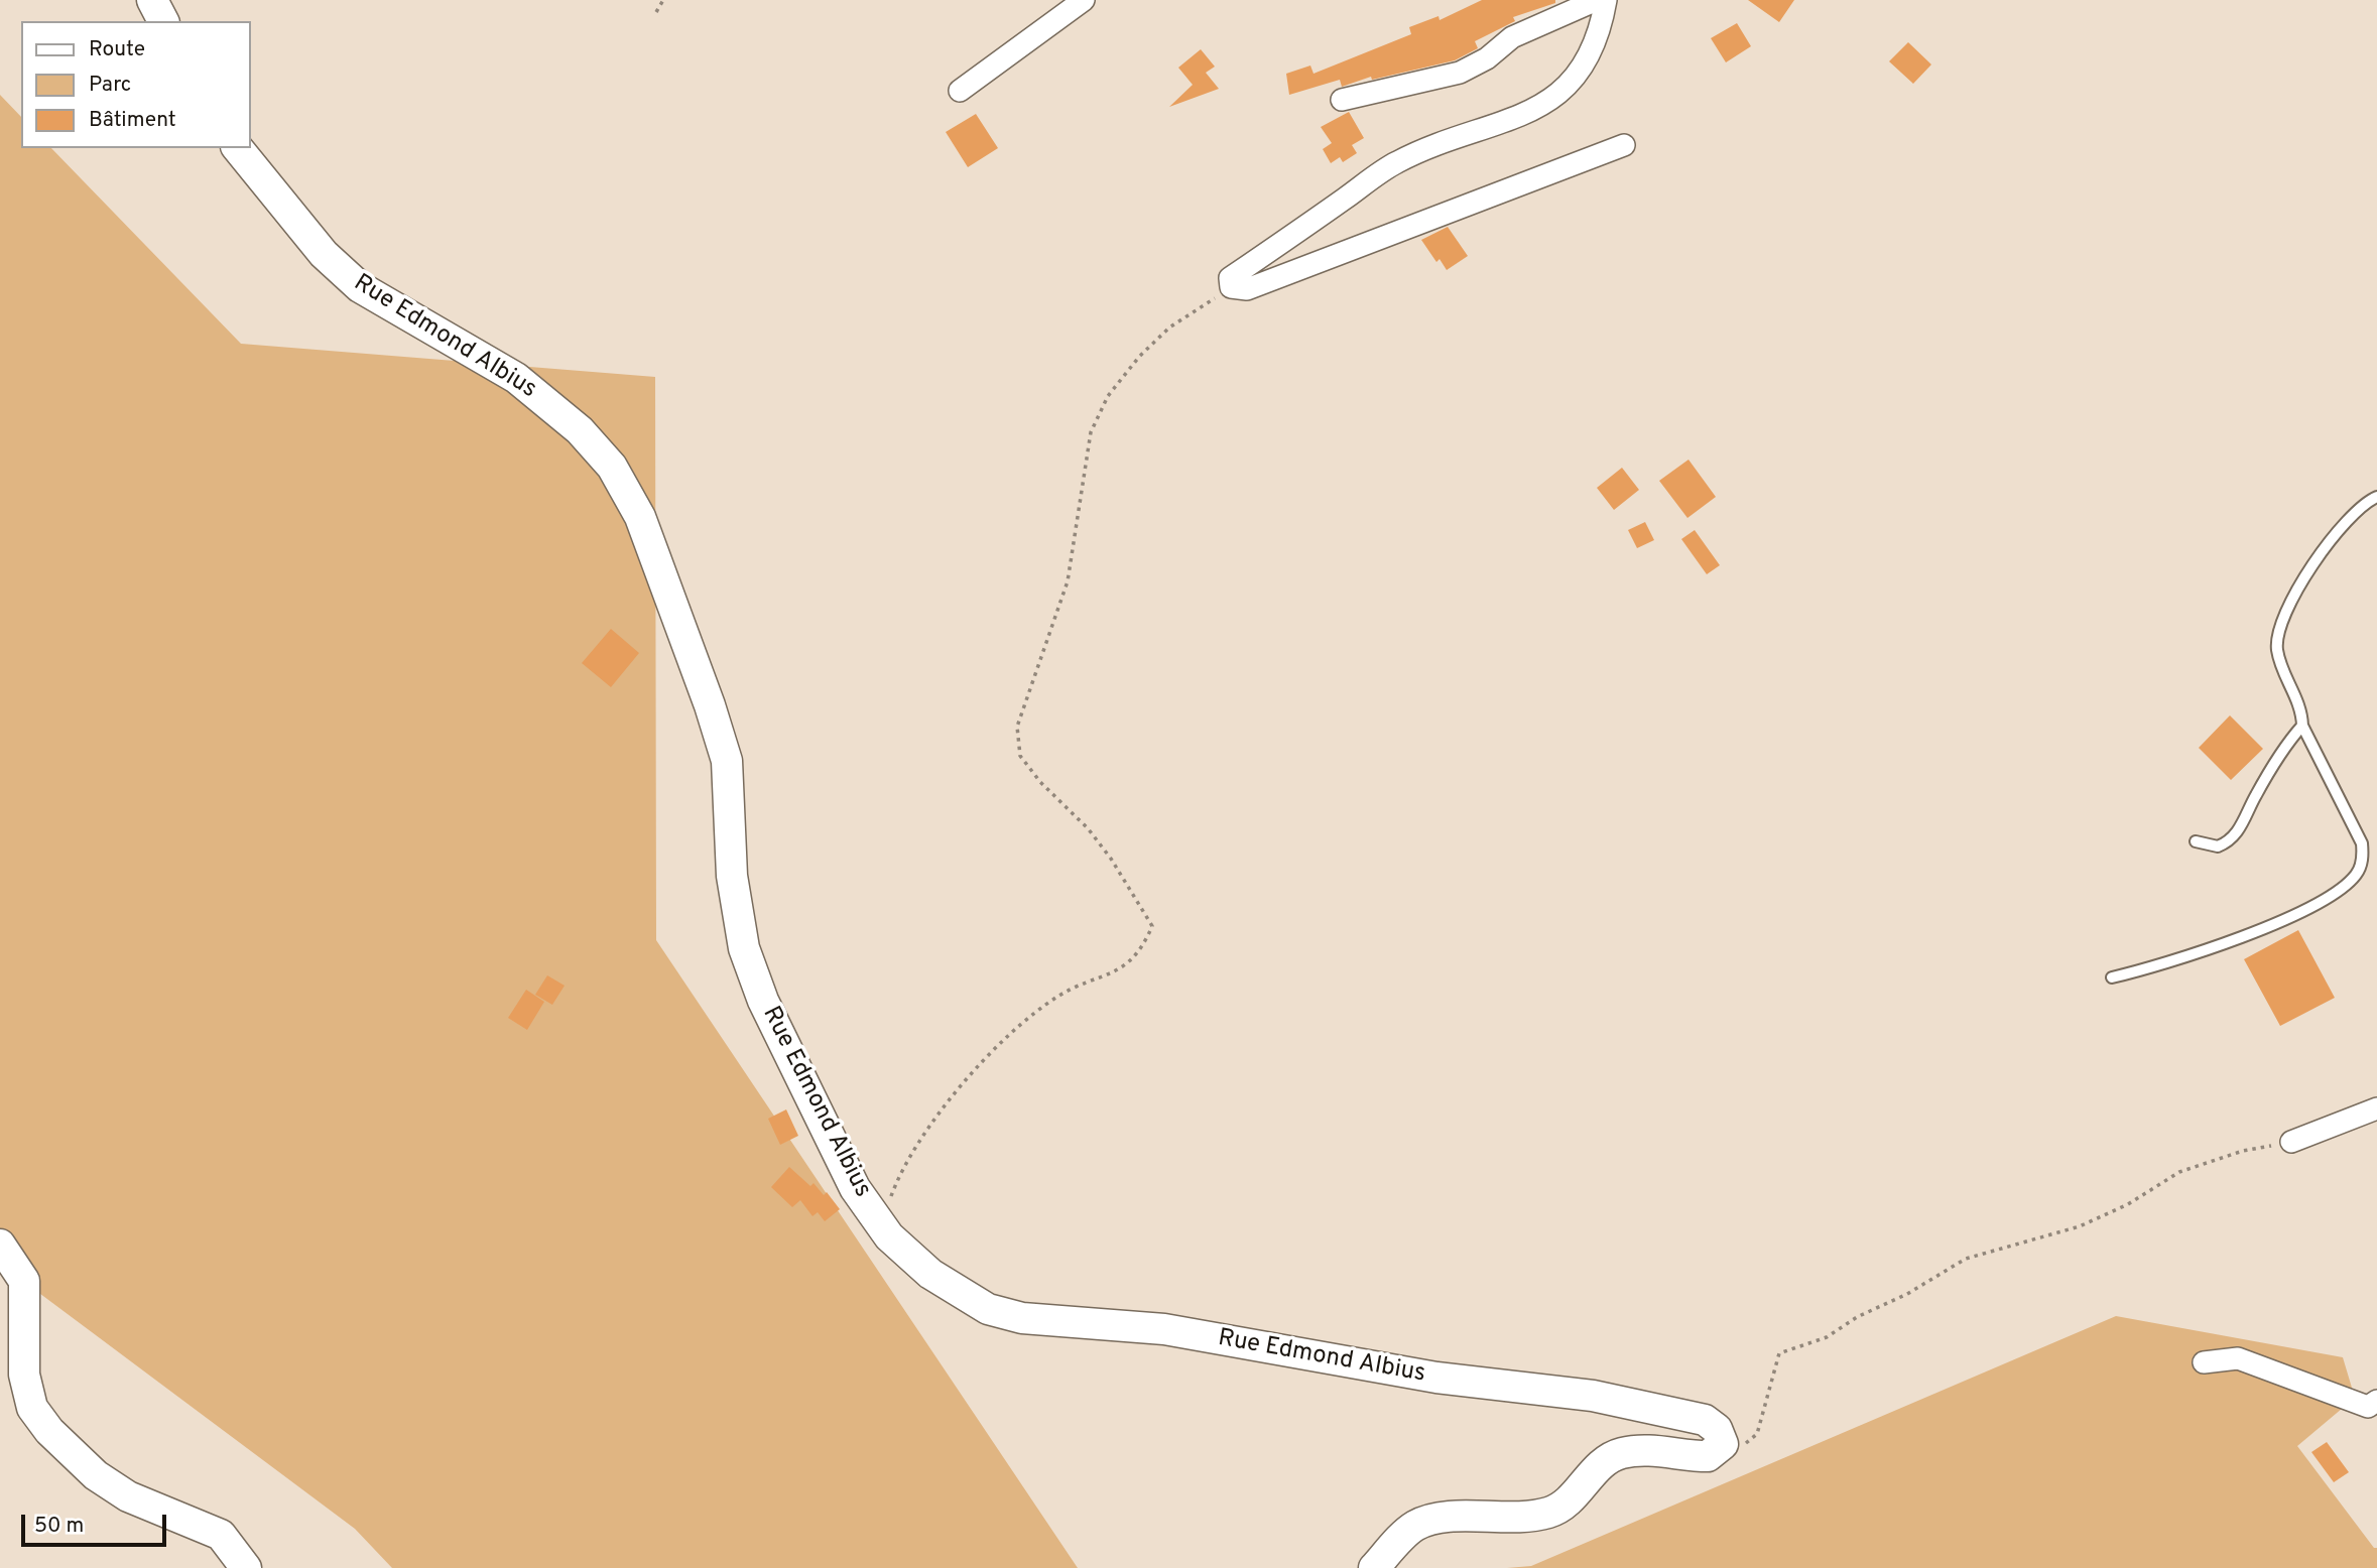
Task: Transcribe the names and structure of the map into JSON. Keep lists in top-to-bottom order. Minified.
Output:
{"streets":{"main road":["Rue Edmond Albius"]},"legend":["Route","Parc","Bâtiment"],"scale_bar":"50 m"}
